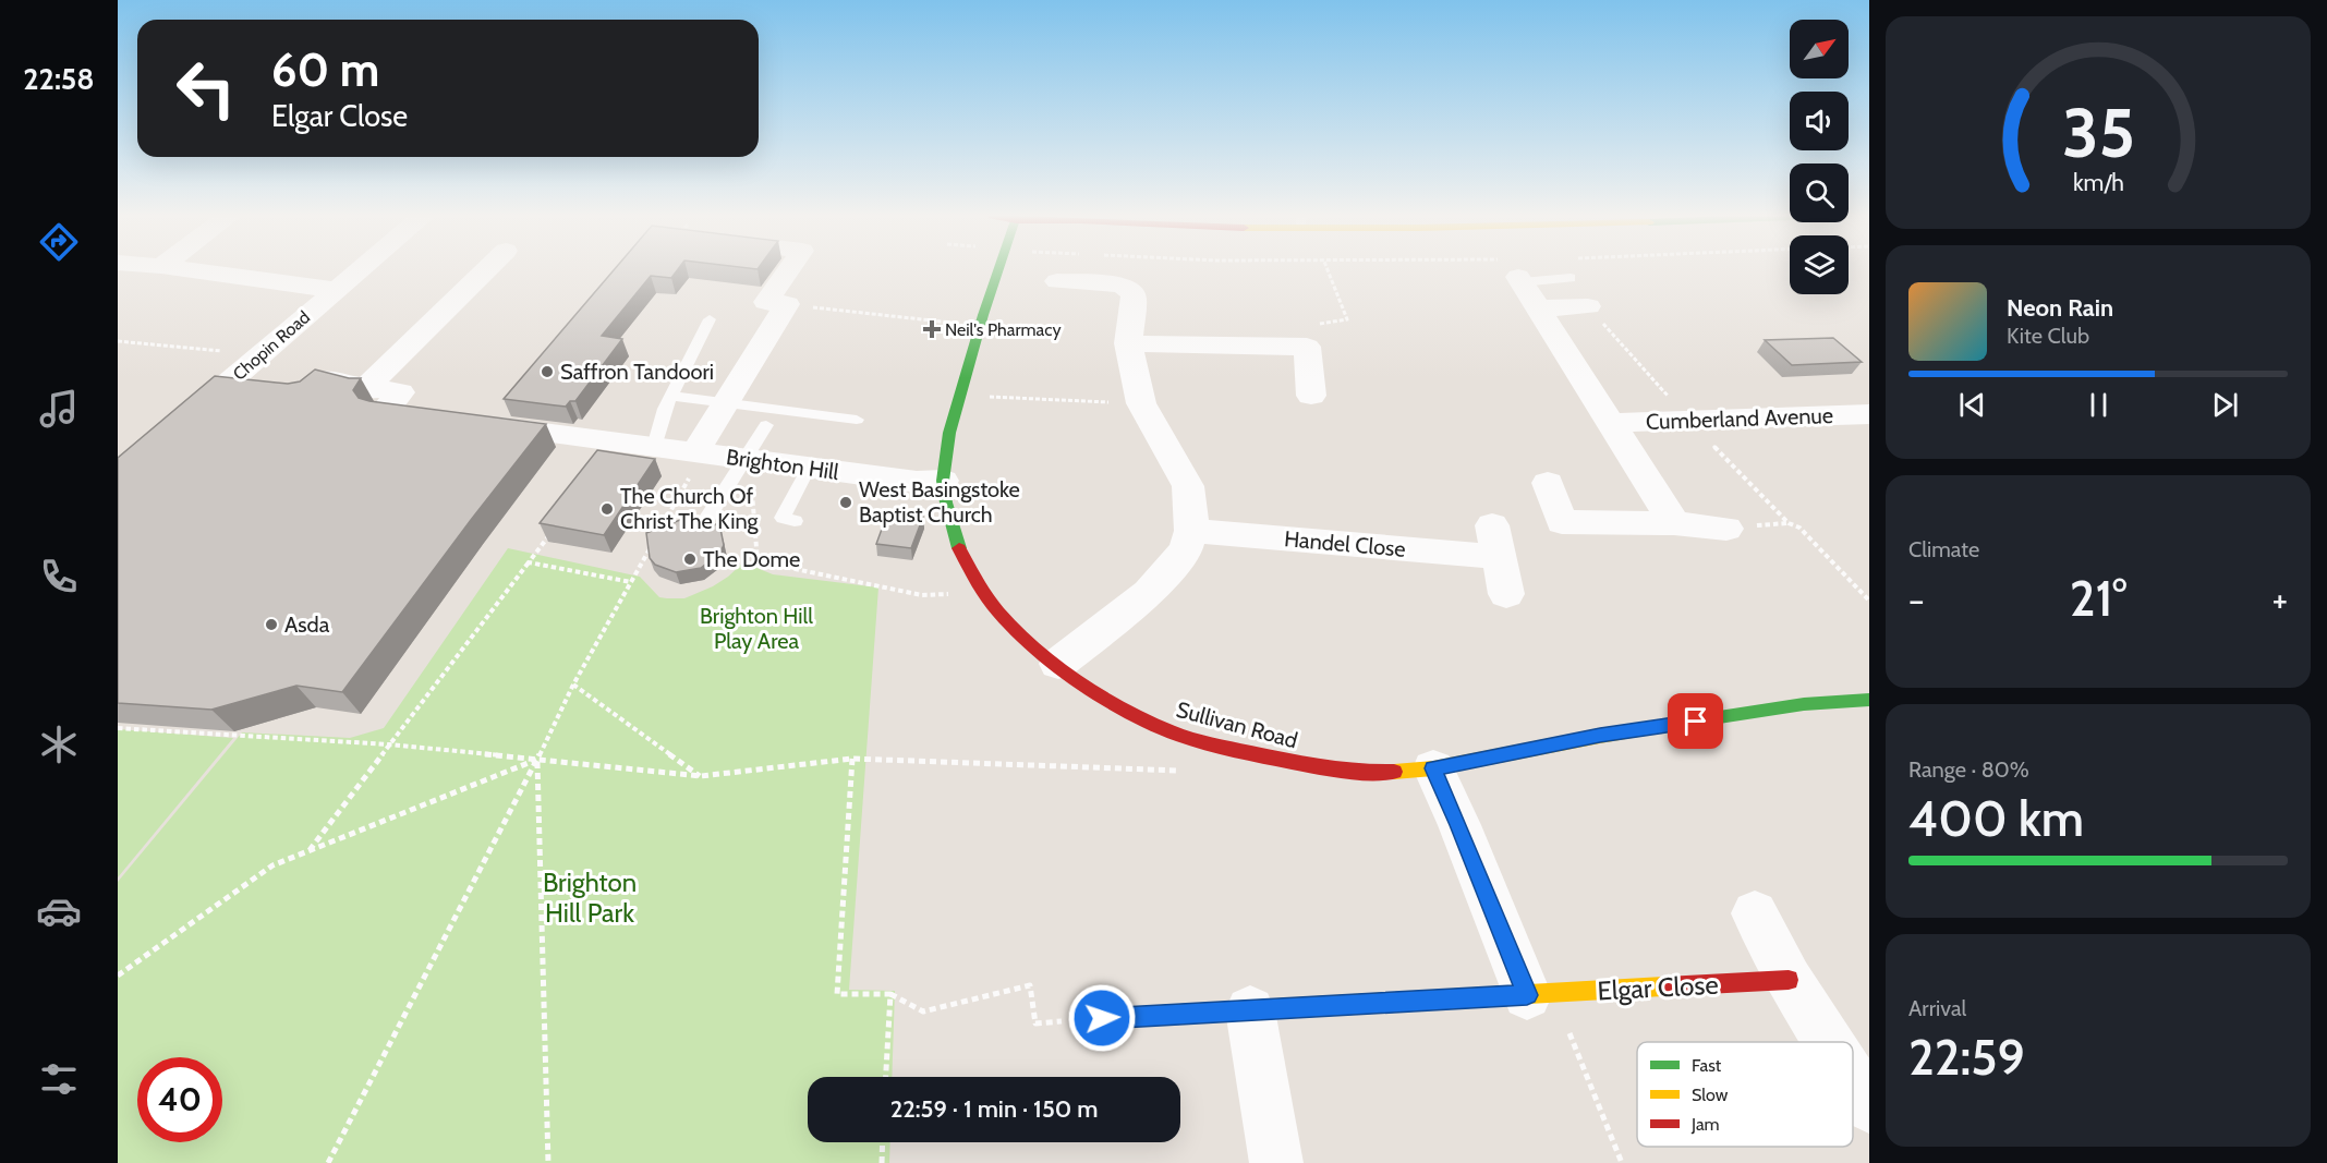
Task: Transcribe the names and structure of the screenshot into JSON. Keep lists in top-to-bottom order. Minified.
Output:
{"streets":{"street":["Chopin Road","Cumberland Avenue","Brighton Hill","Handel Close","Sullivan Road","Elgar Close"]},"crossings":[["Brighton Hill","Sullivan Road"]],"parks":["Brighton Hill Play Area","Brighton Hill Park"],"places":{"health":["Neil's Pharmacy"],"other":["Saffron Tandoori","West Basingstoke Baptist Church","The Church Of Christ The King","The Dome","Asda"]},"legend":["Fast","Slow","Jam"],"north":"top right","page":{"tabs":"22:58","turn":["60 m","Elgar Close"],"song":["Neon Rain","Kite Club"],"tile":["Climate",["Range · 80%","400 km"],["Arrival","22:59"]],"heat":["−","21°","+"],"limit":"40","trip":"22:59 · 1 min · 150 m","gauge":["35","km/h"]}}
